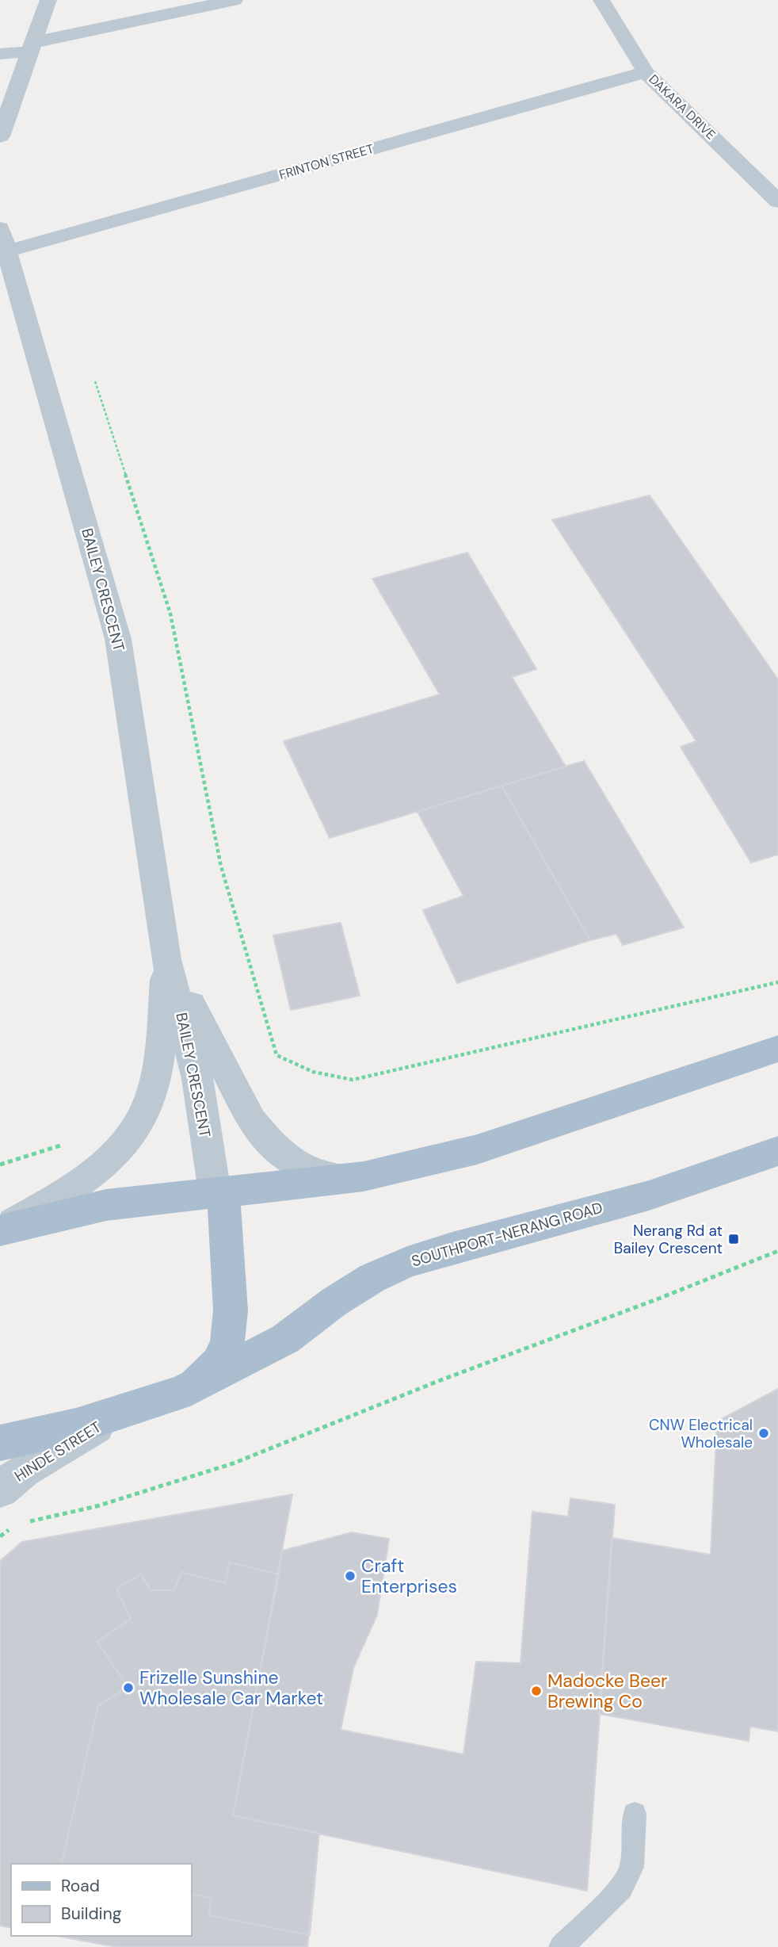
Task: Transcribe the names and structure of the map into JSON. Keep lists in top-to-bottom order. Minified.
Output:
{"streets":{"main road":["SOUTHPORT-NERANG ROAD"],"street":["DAKARA DRIVE","FRINTON STREET","BAILEY CRESCENT","HINDE STREET"]},"crossings":[["DAKARA DRIVE","FRINTON STREET"],["FRINTON STREET","BAILEY CRESCENT"],["SOUTHPORT-NERANG ROAD","HINDE STREET"]],"places":{"transit":["Nerang Rd at Bailey Crescent"],"other":["CNW Electrical Wholesale","Craft Enterprises","Frizelle Sunshine Wholesale Car Market","Madocke Beer Brewing Co"]},"legend":["Road","Building"]}
